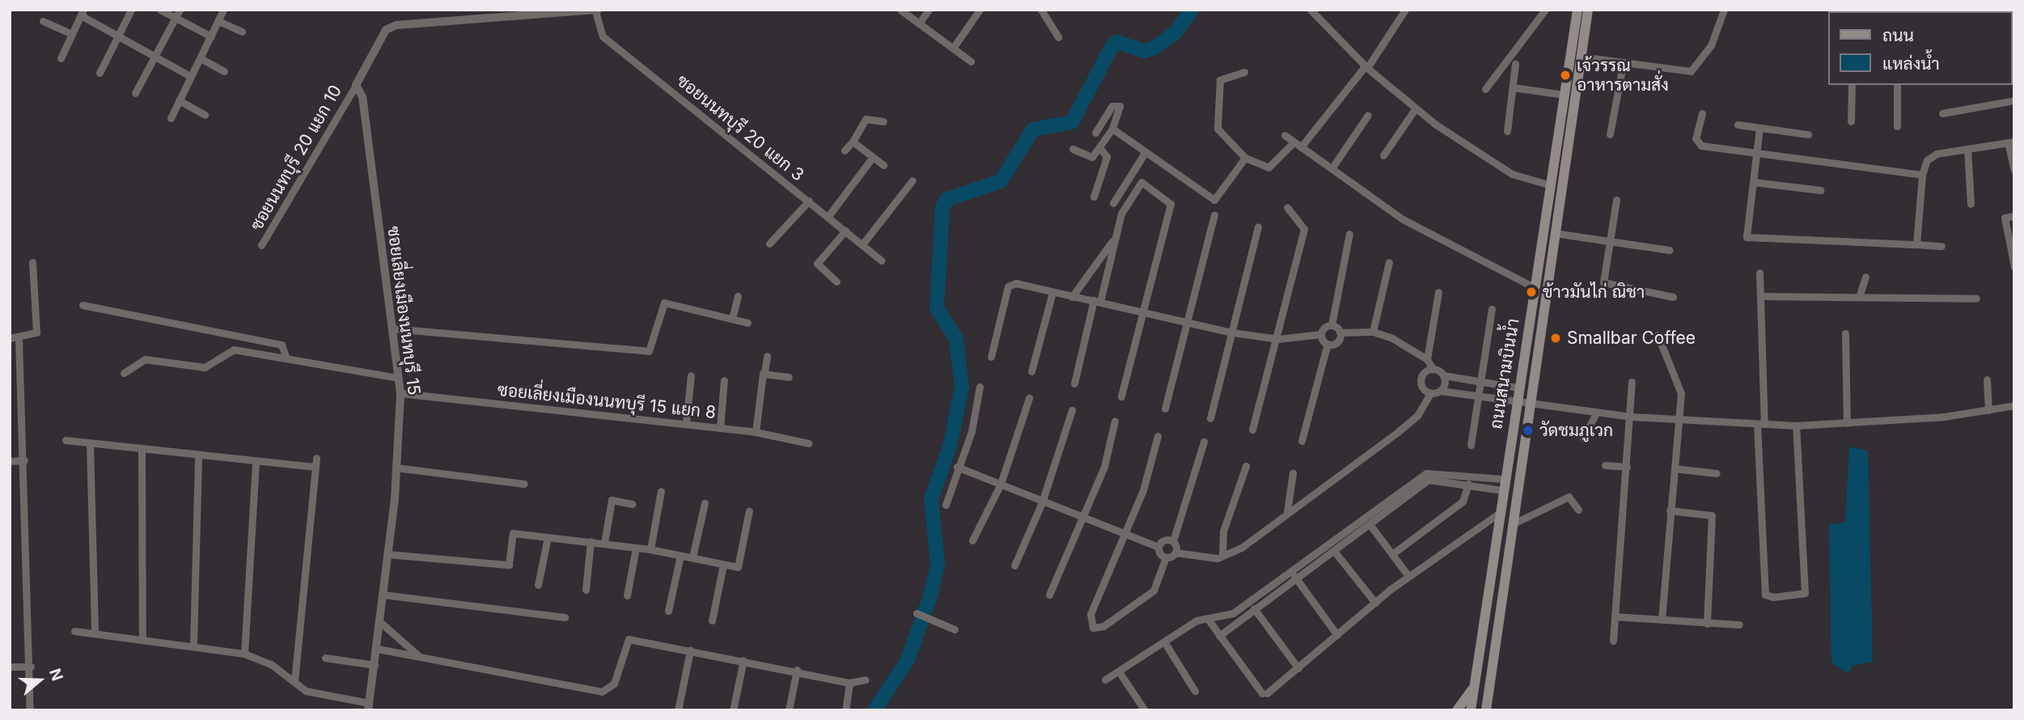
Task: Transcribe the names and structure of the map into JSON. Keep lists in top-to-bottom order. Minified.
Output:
{"streets":{"main road":["ถนนสนามบินน้ำ"],"street":["ซอยนนทบุรี 20 แยก 3","ซอยนนทบุรี 20 แยก 10","ซอยเลี่ยงเมืองนนทบุรี 15","ซอยเลี่ยงเมืองนนทบุรี 15 แยก 8"]},"crossings":[["ซอยนนทบุรี 20 แยก 10","ซอยเลี่ยงเมืองนนทบุรี 15"],["ซอยเลี่ยงเมืองนนทบุรี 15","ซอยเลี่ยงเมืองนนทบุรี 15 แยก 8"]],"places":["เจ้วรรณ อาหารตามสั่ง","ข้าวมันไก่ ณิชา","Smallbar Coffee","วัดชมภูเวก"],"legend":["ถนน","แหล่งน้ำ"],"north":"right"}
